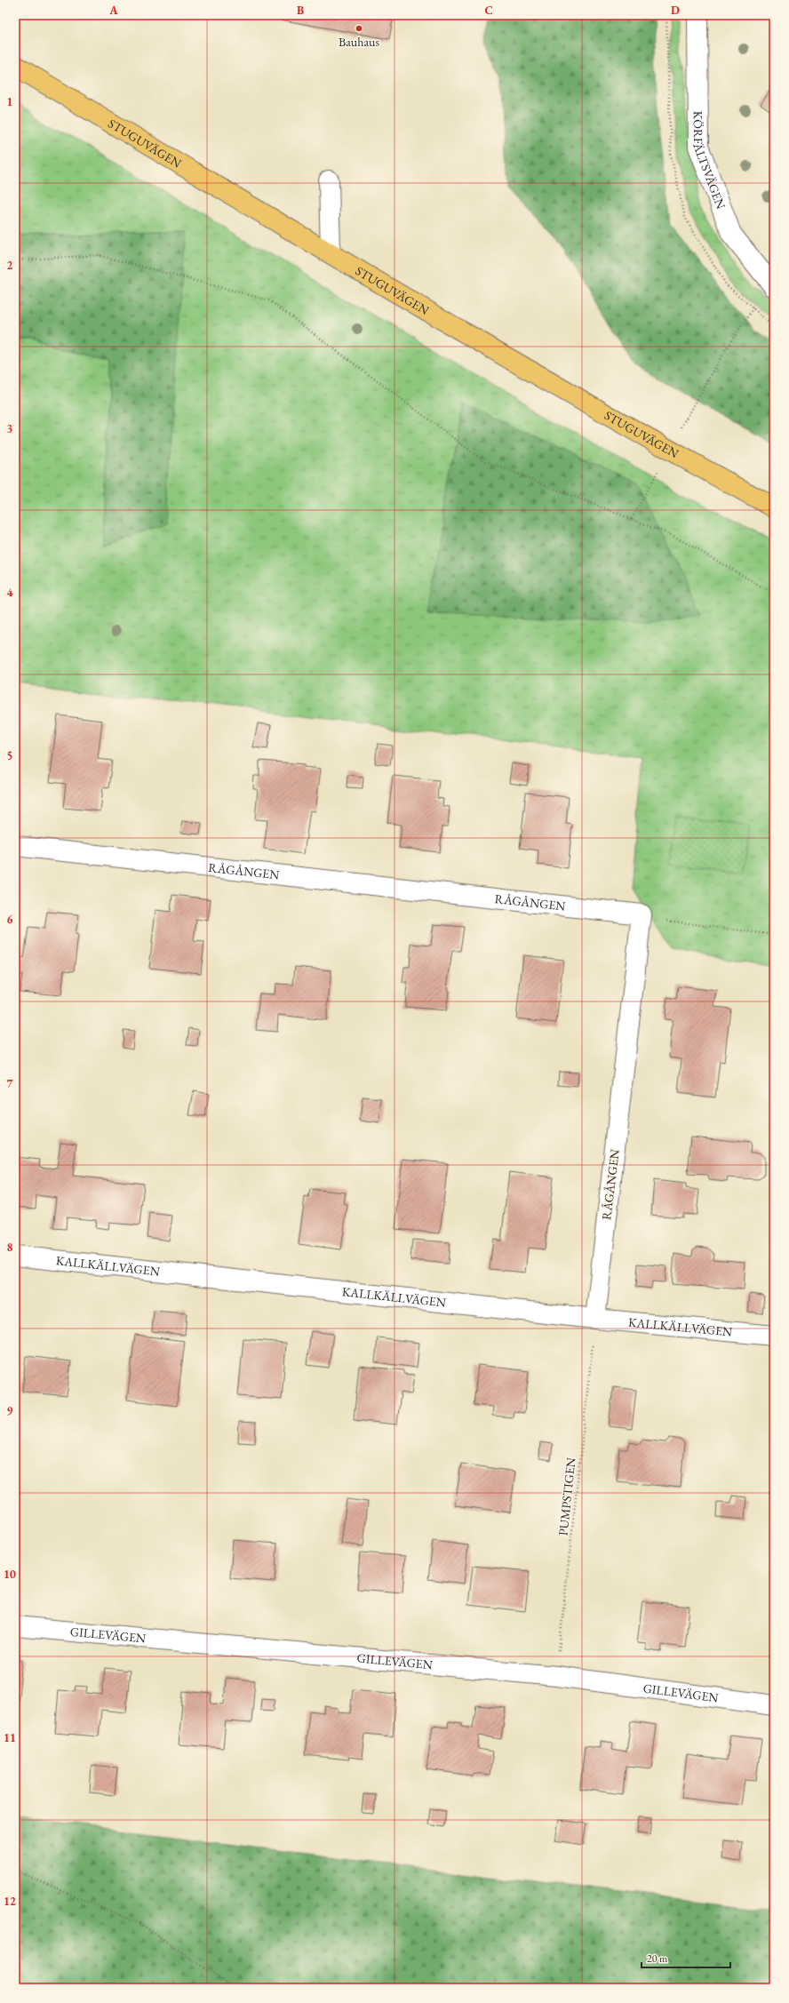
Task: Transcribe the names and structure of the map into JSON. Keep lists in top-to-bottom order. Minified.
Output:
{"streets":{"main road":["STUGUVÄGEN"],"street":["KÖRFÄLTSVÄGEN","RÅGÅNGEN","KALLKÄLLVÄGEN","GILLEVÄGEN"],"path":["PUMPSTIGEN"]},"crossings":[["RÅGÅNGEN","KALLKÄLLVÄGEN"],["RÅGÅNGEN","PUMPSTIGEN"],["KALLKÄLLVÄGEN","PUMPSTIGEN"],["PUMPSTIGEN","GILLEVÄGEN"]],"places":["Bauhaus"],"scale_bar":"20 m","grid":{"columns":["A","B","C","D"],"rows":["1","2","3","4","5","6","7","8","9","10","11","12"]}}
